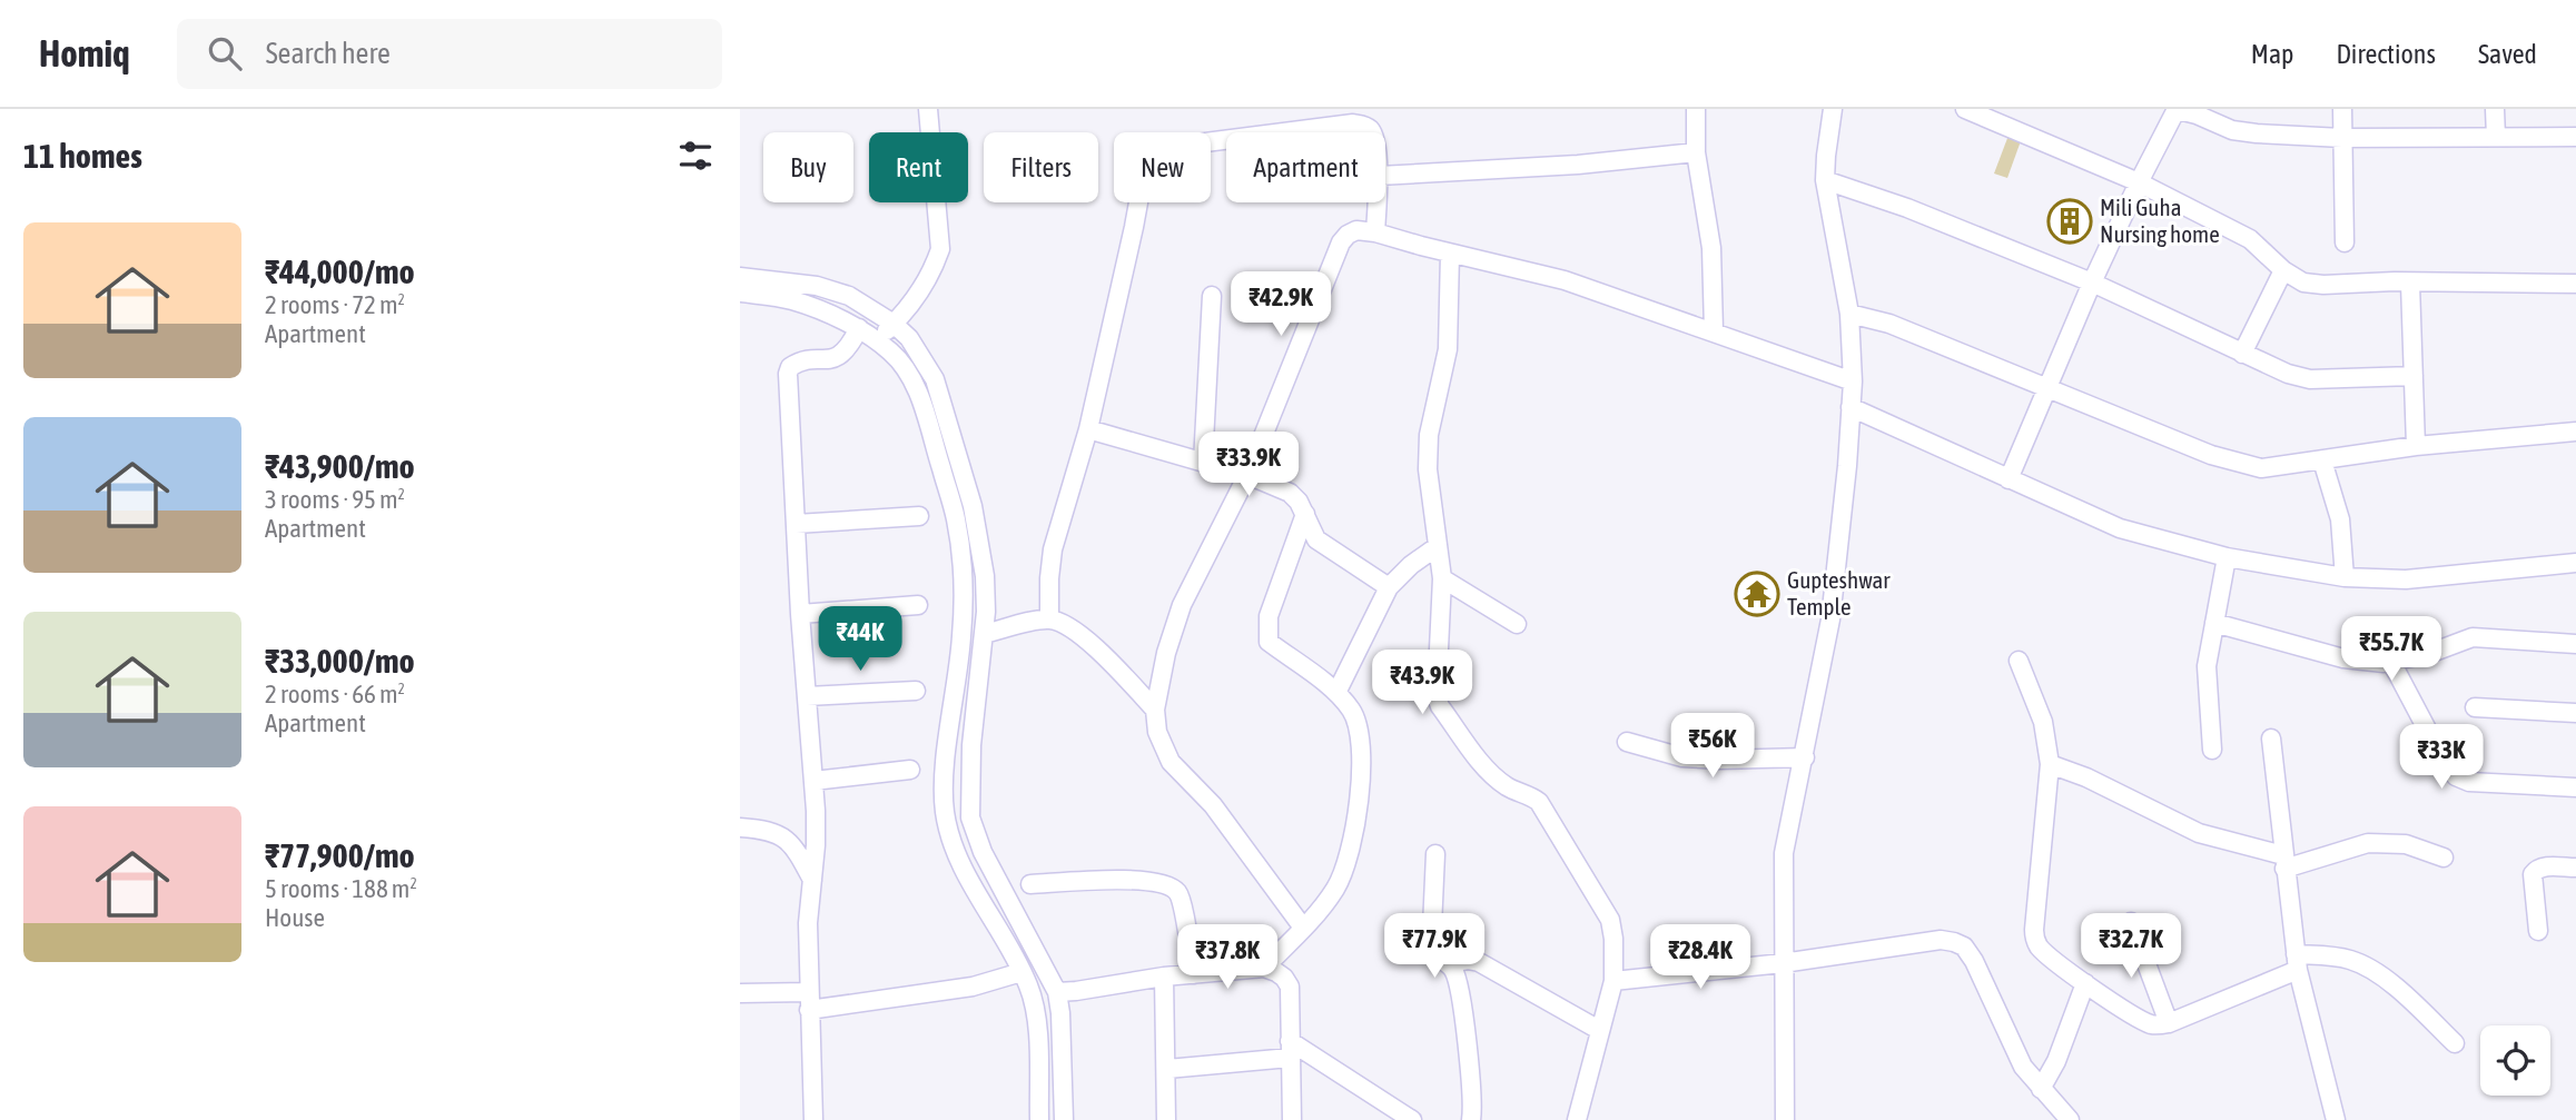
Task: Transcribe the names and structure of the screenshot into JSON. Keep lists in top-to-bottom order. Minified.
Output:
{"places":{"building":["Mili Guha Nursing home"],"temple":["Gupteshwar Temple"]},"page":{"header":"Homiq","search":"Search here","nav":["Map","Directions","Saved"],"heading":"11 homes","chip":["Buy","Rent","Filters","New","Apartment"],"list":[{"name":"₹44,000/mo","note":"2 rooms · 72 m² · Apartment"},{"name":"₹43,900/mo","note":"3 rooms · 95 m² · Apartment"},{"name":"₹33,000/mo","note":"2 rooms · 66 m² · Apartment"},{"name":"₹77,900/mo","note":"5 rooms · 188 m² · House"}],"price":["₹42.9K","₹33.9K","₹44K","₹55.7K","₹43.9K","₹56K","₹33K","₹77.9K","₹32.7K","₹37.8K","₹28.4K"]}}
